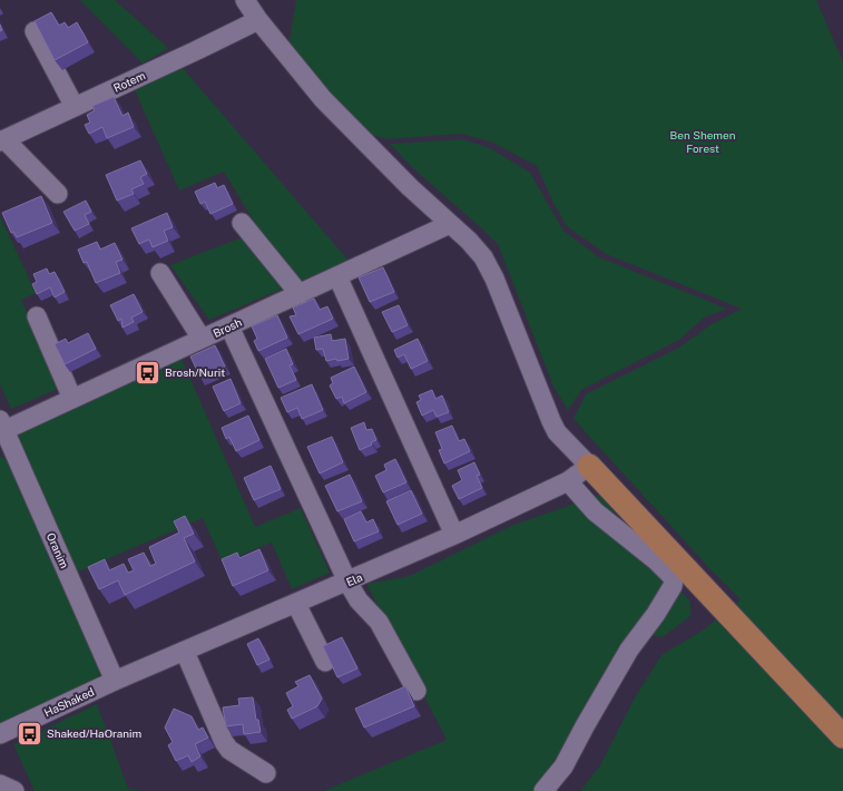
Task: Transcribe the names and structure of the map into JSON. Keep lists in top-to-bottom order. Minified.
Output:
{"streets":{"street":["Rotem","Brosh","Oranim","Ela","HaShaked"]},"crossings":[["Brosh","Oranim"],["Oranim","Ela"],["Oranim","HaShaked"],["Ela","HaShaked"]],"parks":["Ben Shemen Forest"],"places":{"bus stop":["Brosh/Nurit","Shaked/HaOranim"]}}
